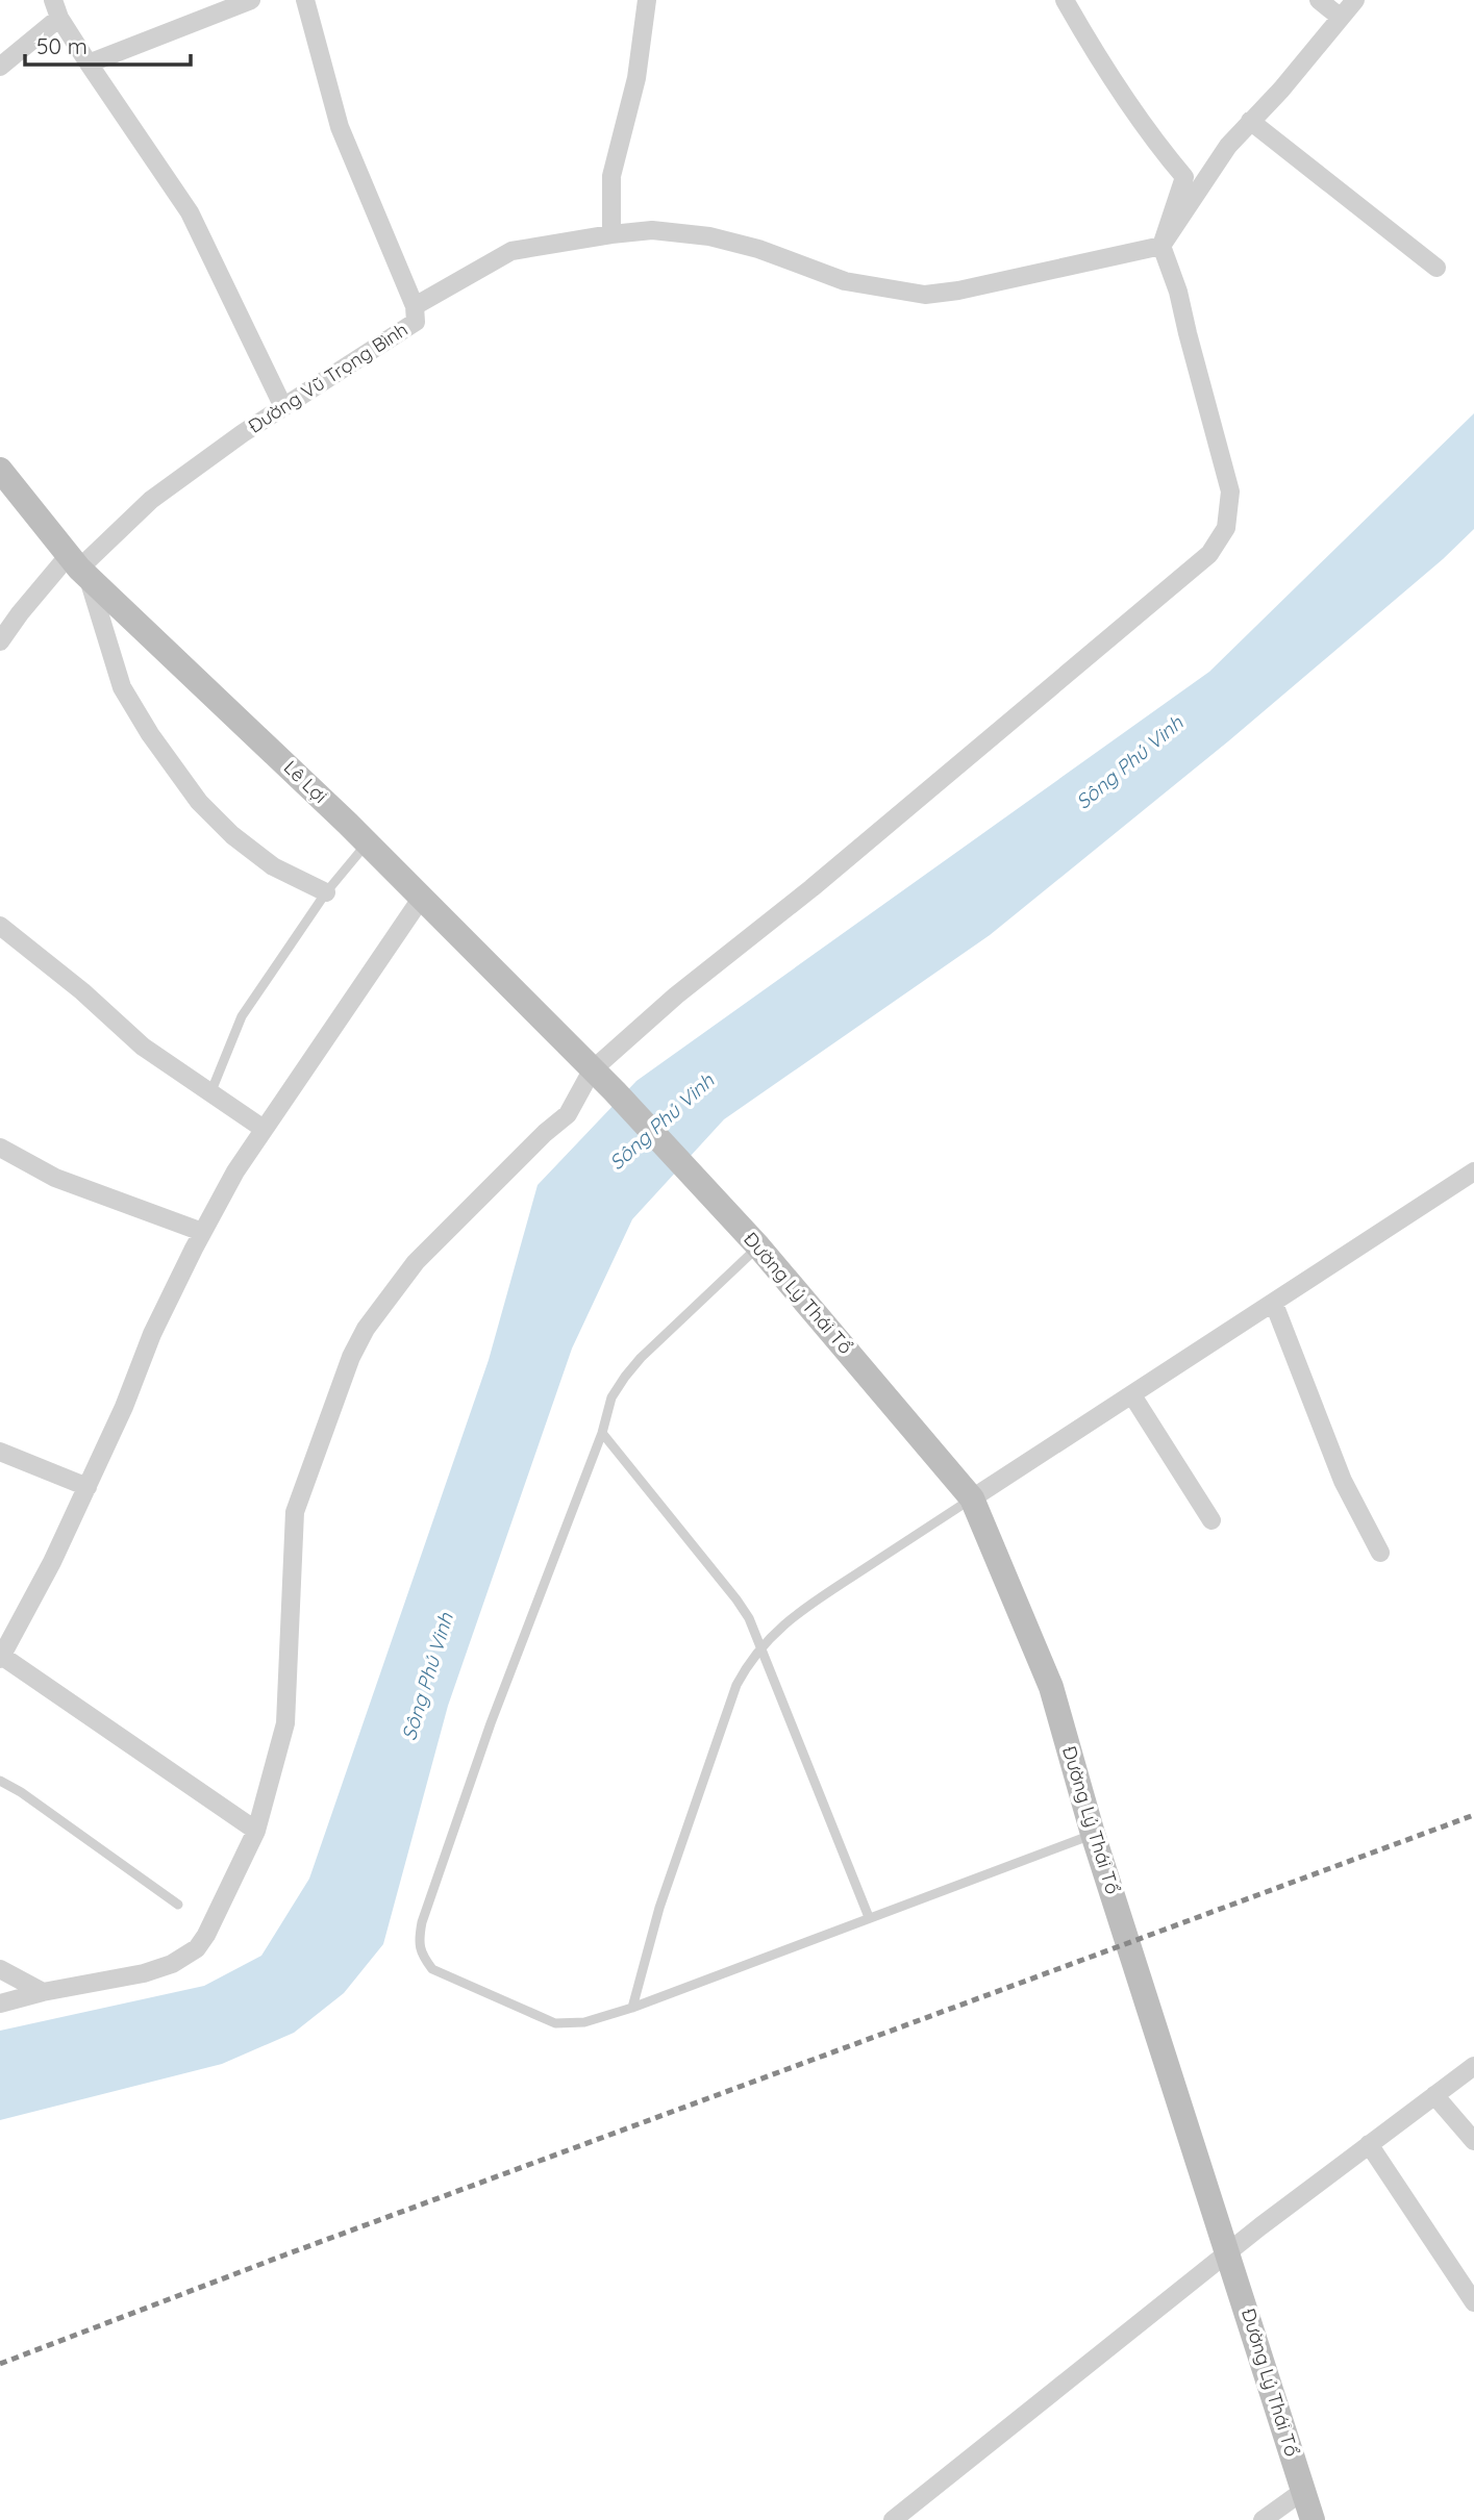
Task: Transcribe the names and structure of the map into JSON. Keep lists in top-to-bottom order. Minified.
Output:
{"streets":{"main road":["Lê Lợi","Đường Lý Thái Tổ"],"street":["Đường Vũ Trọng Bình"]},"crossings":[["Đường Vũ Trọng Bình","Lê Lợi"],["Lê Lợi","Đường Lý Thái Tổ"]],"water":["Sông Phú Vinh"],"scale_bar":"50 m"}
